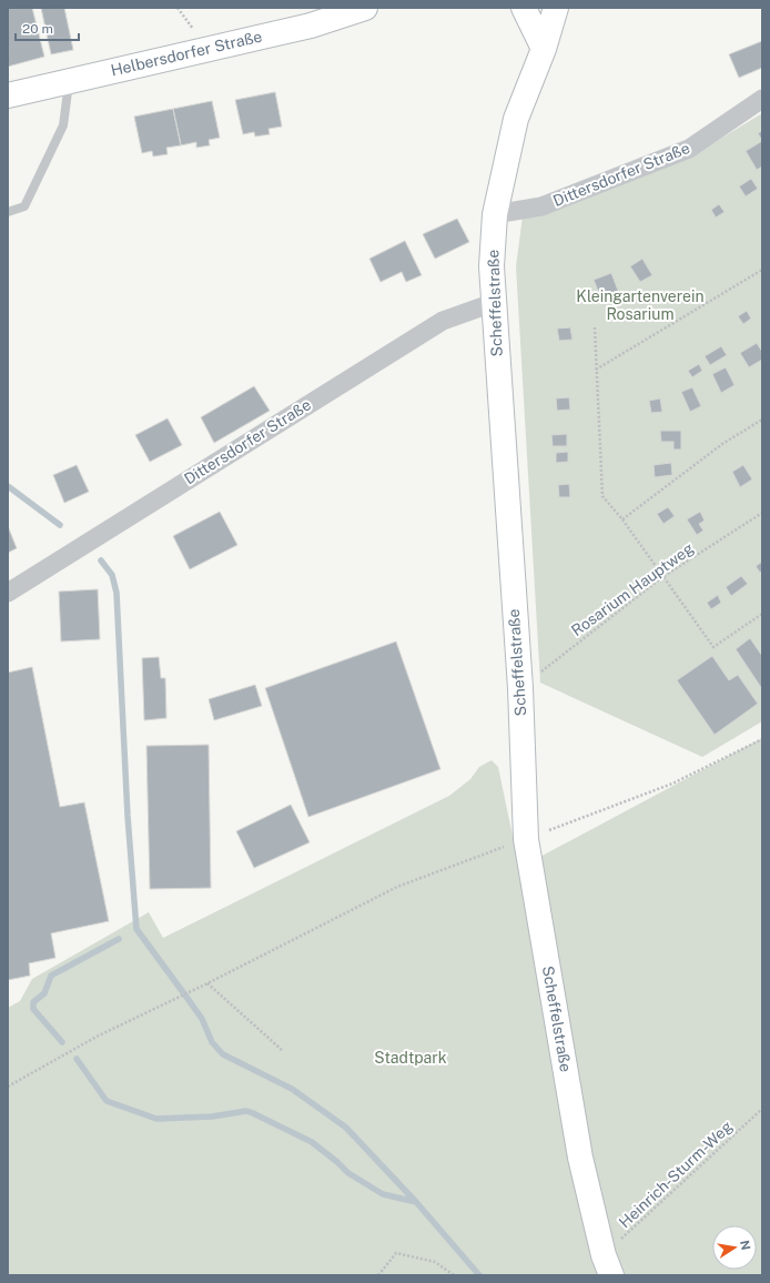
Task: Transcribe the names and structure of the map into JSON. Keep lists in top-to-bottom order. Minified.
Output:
{"streets":{"main road":["Helbersdorfer Straße","Scheffelstraße"],"street":["Dittersdorfer Straße"],"path":["Rosarium Hauptweg","Heinrich-Sturm-Weg"]},"crossings":[["Dittersdorfer Straße","Scheffelstraße"],["Scheffelstraße","Rosarium Hauptweg"],["Scheffelstraße","Heinrich-Sturm-Weg"]],"parks":["Kleingartenverein Rosarium","Stadtpark"],"scale_bar":"20 m","north":"right"}
